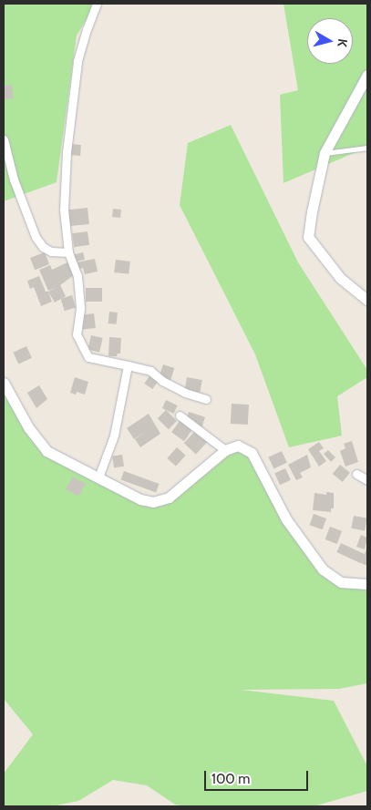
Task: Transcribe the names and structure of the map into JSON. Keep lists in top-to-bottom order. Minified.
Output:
{"scale_bar":"100 m","north":"right"}
